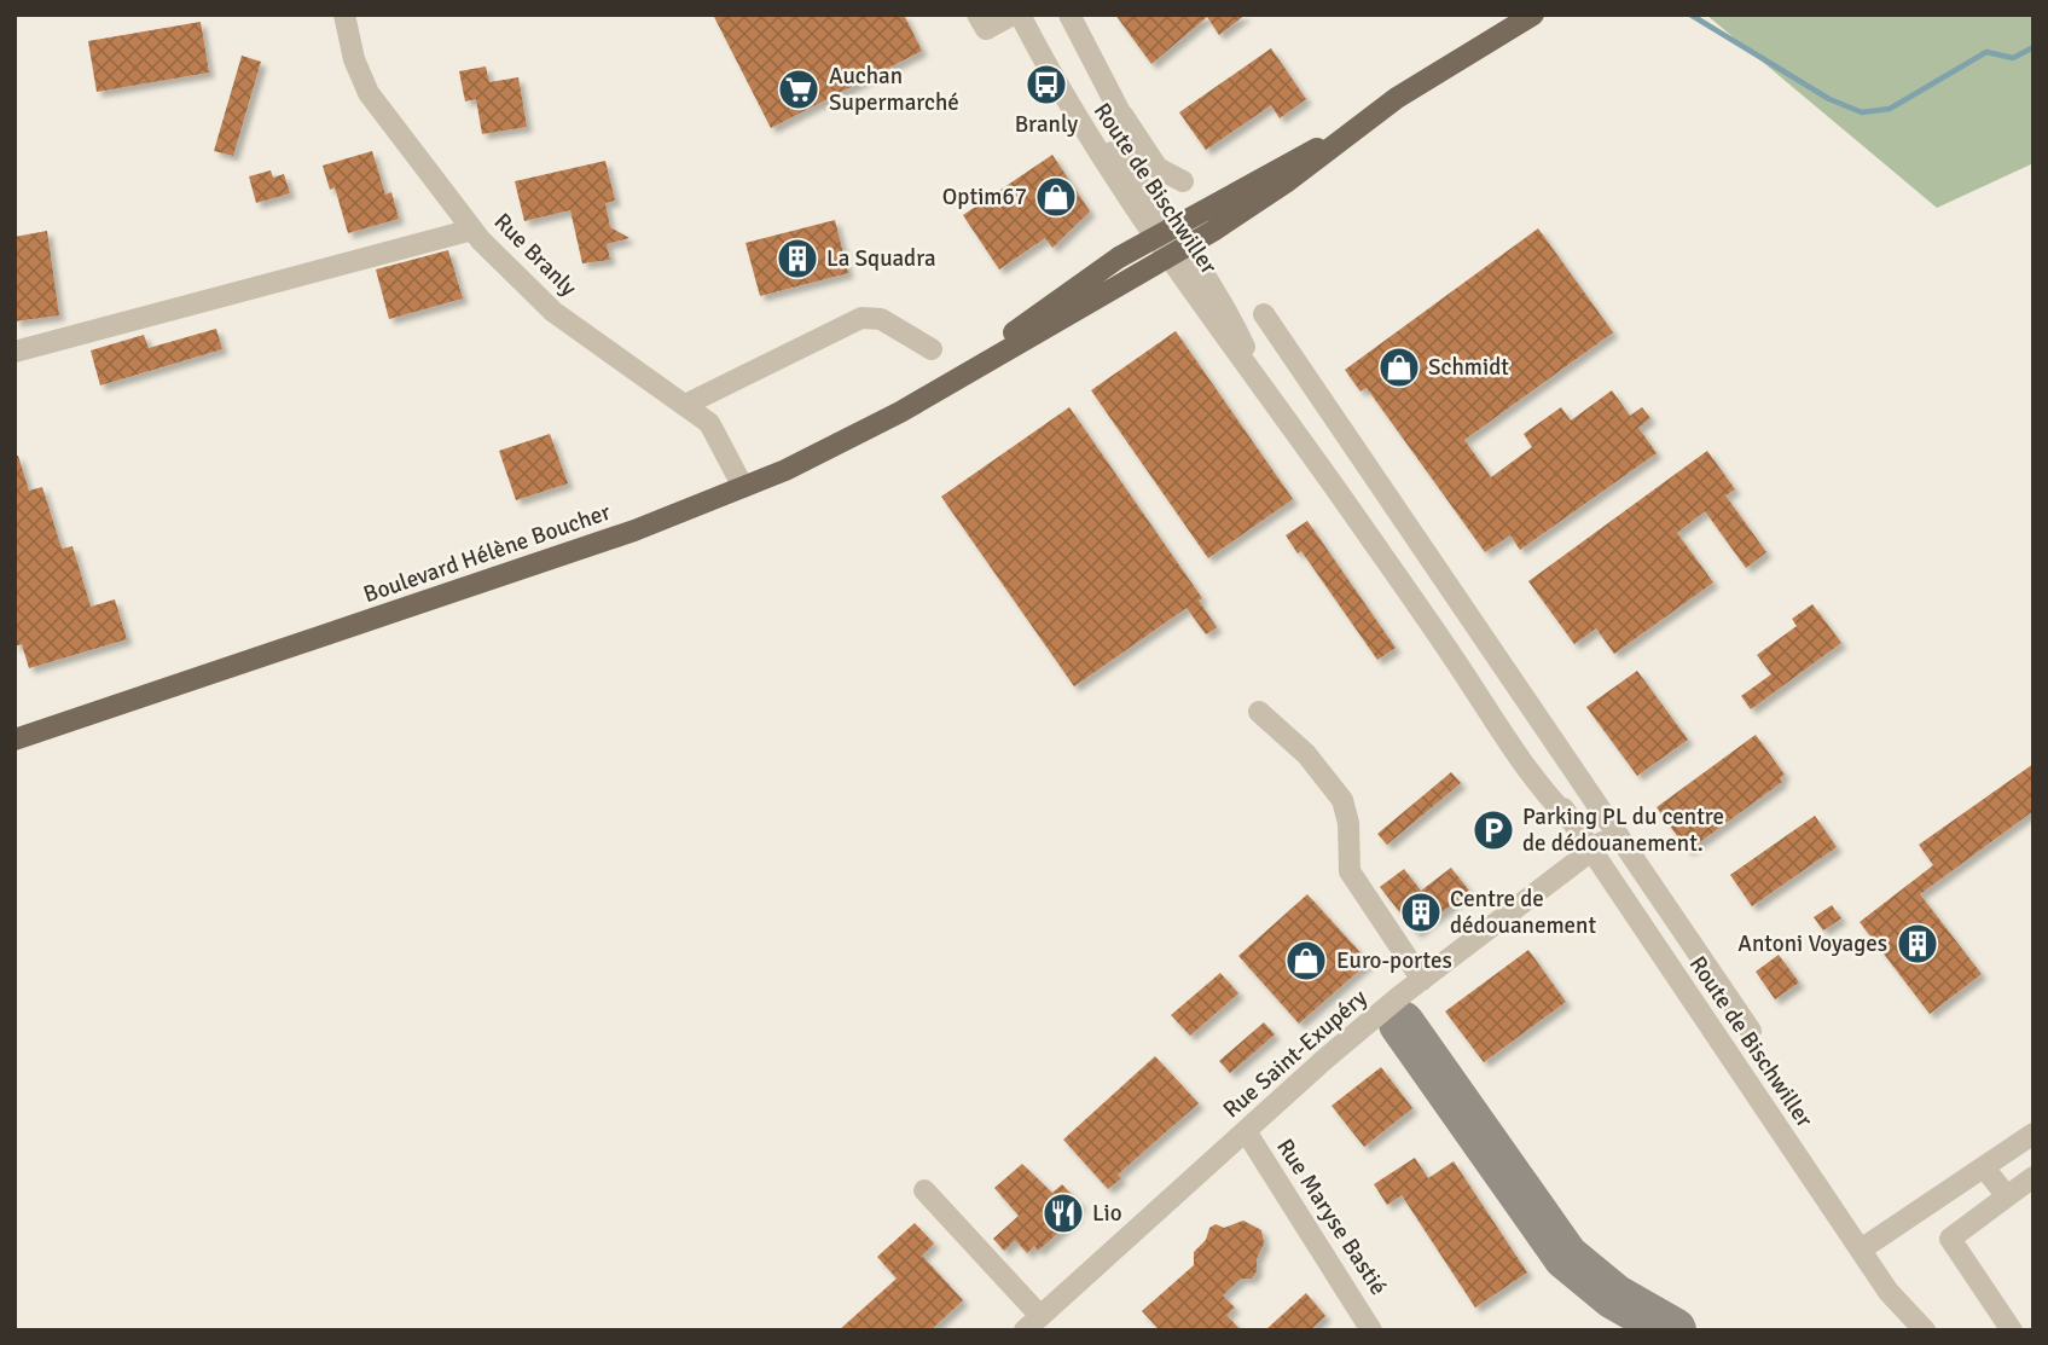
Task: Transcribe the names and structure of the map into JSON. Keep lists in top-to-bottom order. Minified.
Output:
{"streets":{"main road":["Boulevard Hélène Boucher"],"street":["Route de Bischwiller","Rue Branly","Rue Saint-Exupéry","Rue Maryse Bastié"]},"crossings":[["Route de Bischwiller","Boulevard Hélène Boucher"],["Route de Bischwiller","Rue Saint-Exupéry"],["Rue Branly","Boulevard Hélène Boucher"],["Rue Saint-Exupéry","Rue Maryse Bastié"]],"places":{"bus stop":["Branly"],"supermarket":["Auchan Supermarché"],"shop":["Optim67","Schmidt","Euro-portes"],"building":["La Squadra","Centre de dédouanement","Antoni Voyages"],"parking":["Parking PL du centre de dédouanement."],"restaurant":["Lio"]}}
